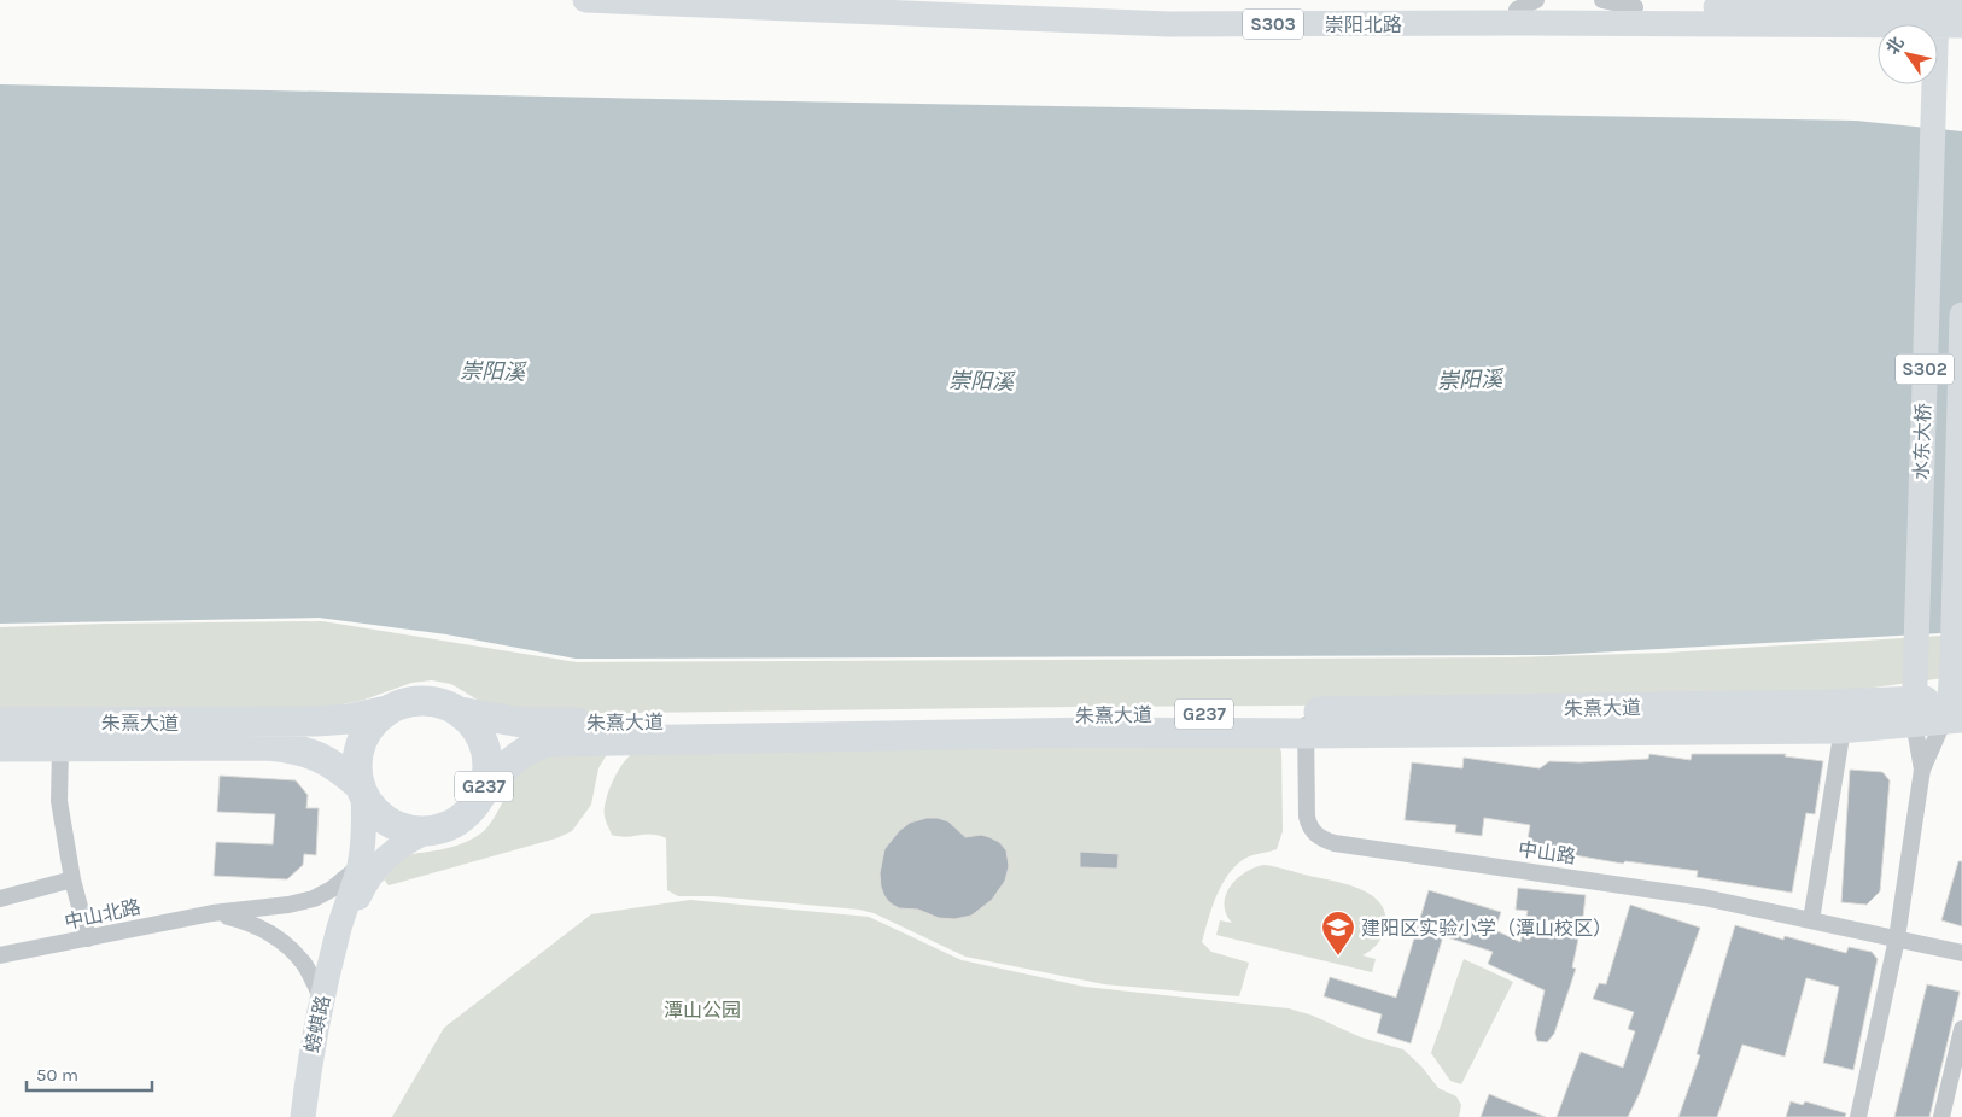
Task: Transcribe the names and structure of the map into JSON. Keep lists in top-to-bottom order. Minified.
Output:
{"streets":{"highway":["朱熹大道","G237"],"main road":["S303","崇阳北路","S302","水东大桥","螃蜞路"],"street":["中山路","中山北路"]},"crossings":[["崇阳北路","水东大桥"],["水东大桥","朱熹大道"],["朱熹大道","G237"],["朱熹大道","中山路"]],"water":["崇阳溪"],"parks":["潭山公园"],"places":{"school or university":["建阳区实验小学（潭山校区）"]},"scale_bar":"50 m","north":"top left"}
